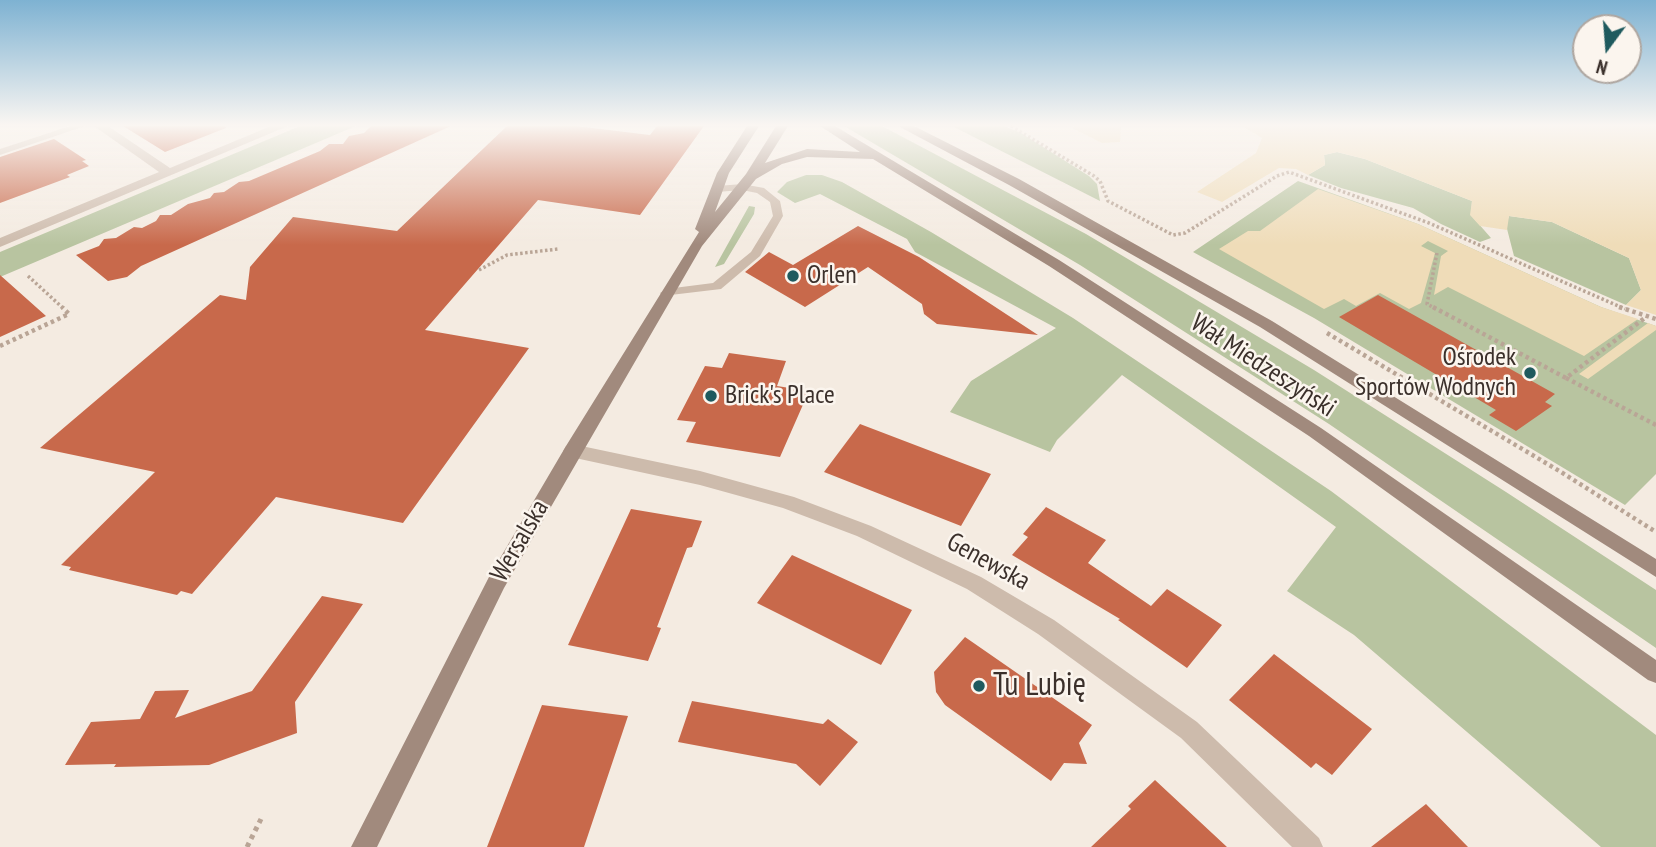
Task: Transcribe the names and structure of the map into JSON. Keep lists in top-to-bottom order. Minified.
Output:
{"streets":{"main road":["Wał Miedzeszyński","Wersalska"],"street":["Genewska"]},"crossings":[["Wersalska","Genewska"]],"places":["Orlen","Ośrodek Sportów Wodnych","Brick's Place","Tu Lubię"],"north":"bottom"}
